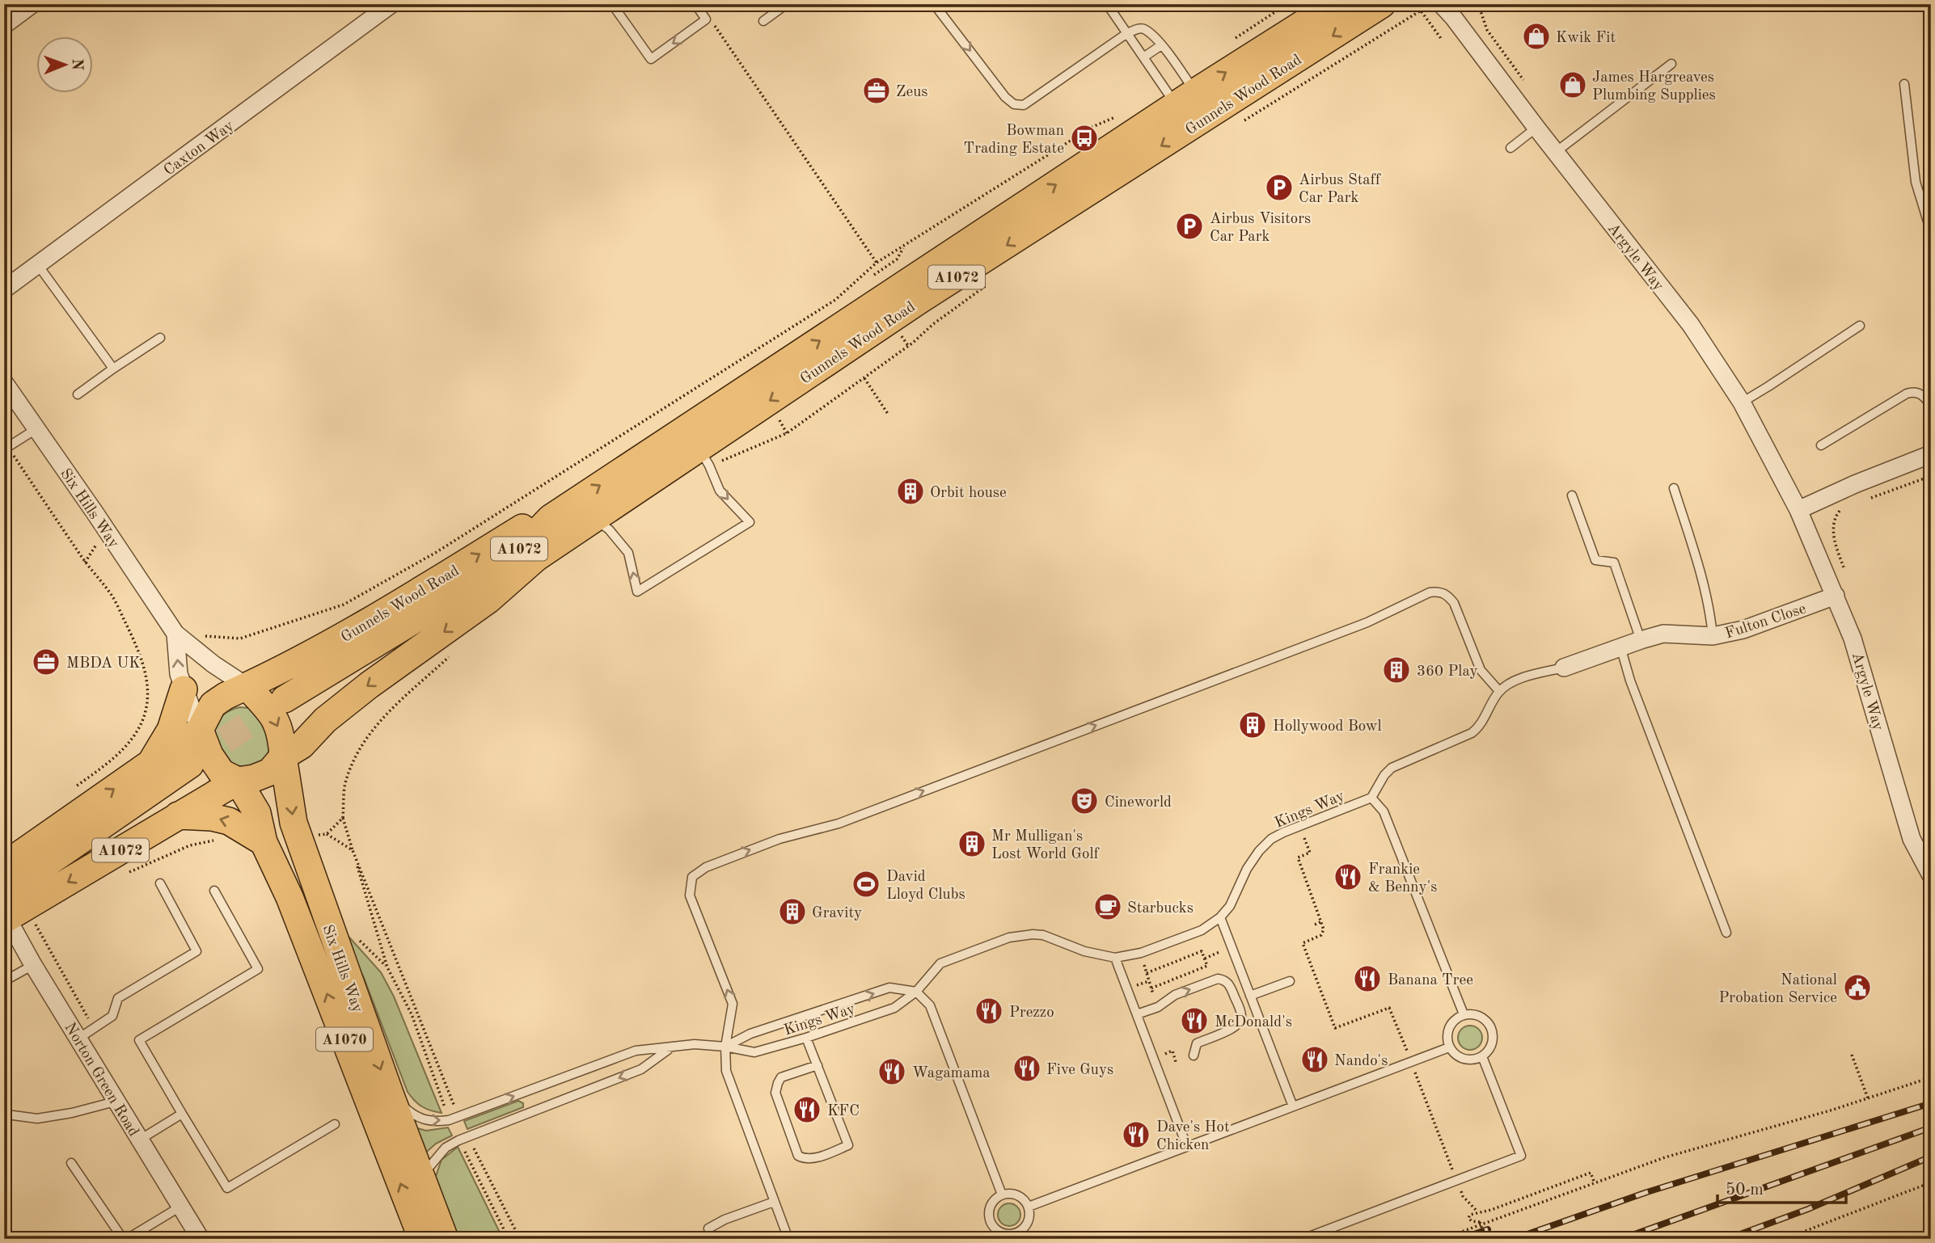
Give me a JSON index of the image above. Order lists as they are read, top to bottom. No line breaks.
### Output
{"streets":{"main road":["Gunnels Wood Road","A1072","Six Hills Way","A1070"],"street":["Caxton Way","Argyle Way","Fulton Close","Norton Green Road"],"lane":["Kings Way"]},"crossings":[["Gunnels Wood Road","A1072"],["Gunnels Wood Road","Six Hills Way"],["Gunnels Wood Road","Norton Green Road"],["Argyle Way","Fulton Close"],["A1072","Norton Green Road"]],"places":{"shop":["Kwik Fit","James Hargreaves Plumbing Supplies"],"office":["Zeus","MBDA UK"],"bus stop":["Bowman Trading Estate"],"parking":["Airbus Staff Car Park","Airbus Visitors Car Park"],"building":["Orbit house","360 Play","Hollywood Bowl","Mr Mulligan's Lost World Golf","Gravity"],"theatre":["Cineworld"],"restaurant":["Frankie & Benny's","Banana Tree","Prezzo","McDonald's","Nando's","Five Guys","Wagamama","KFC","Dave's Hot Chicken"],"sports":["David Lloyd Clubs"],"cafe":["Starbucks"],"public building":["National Probation Service"]},"scale_bar":"50 m","north":"right"}
